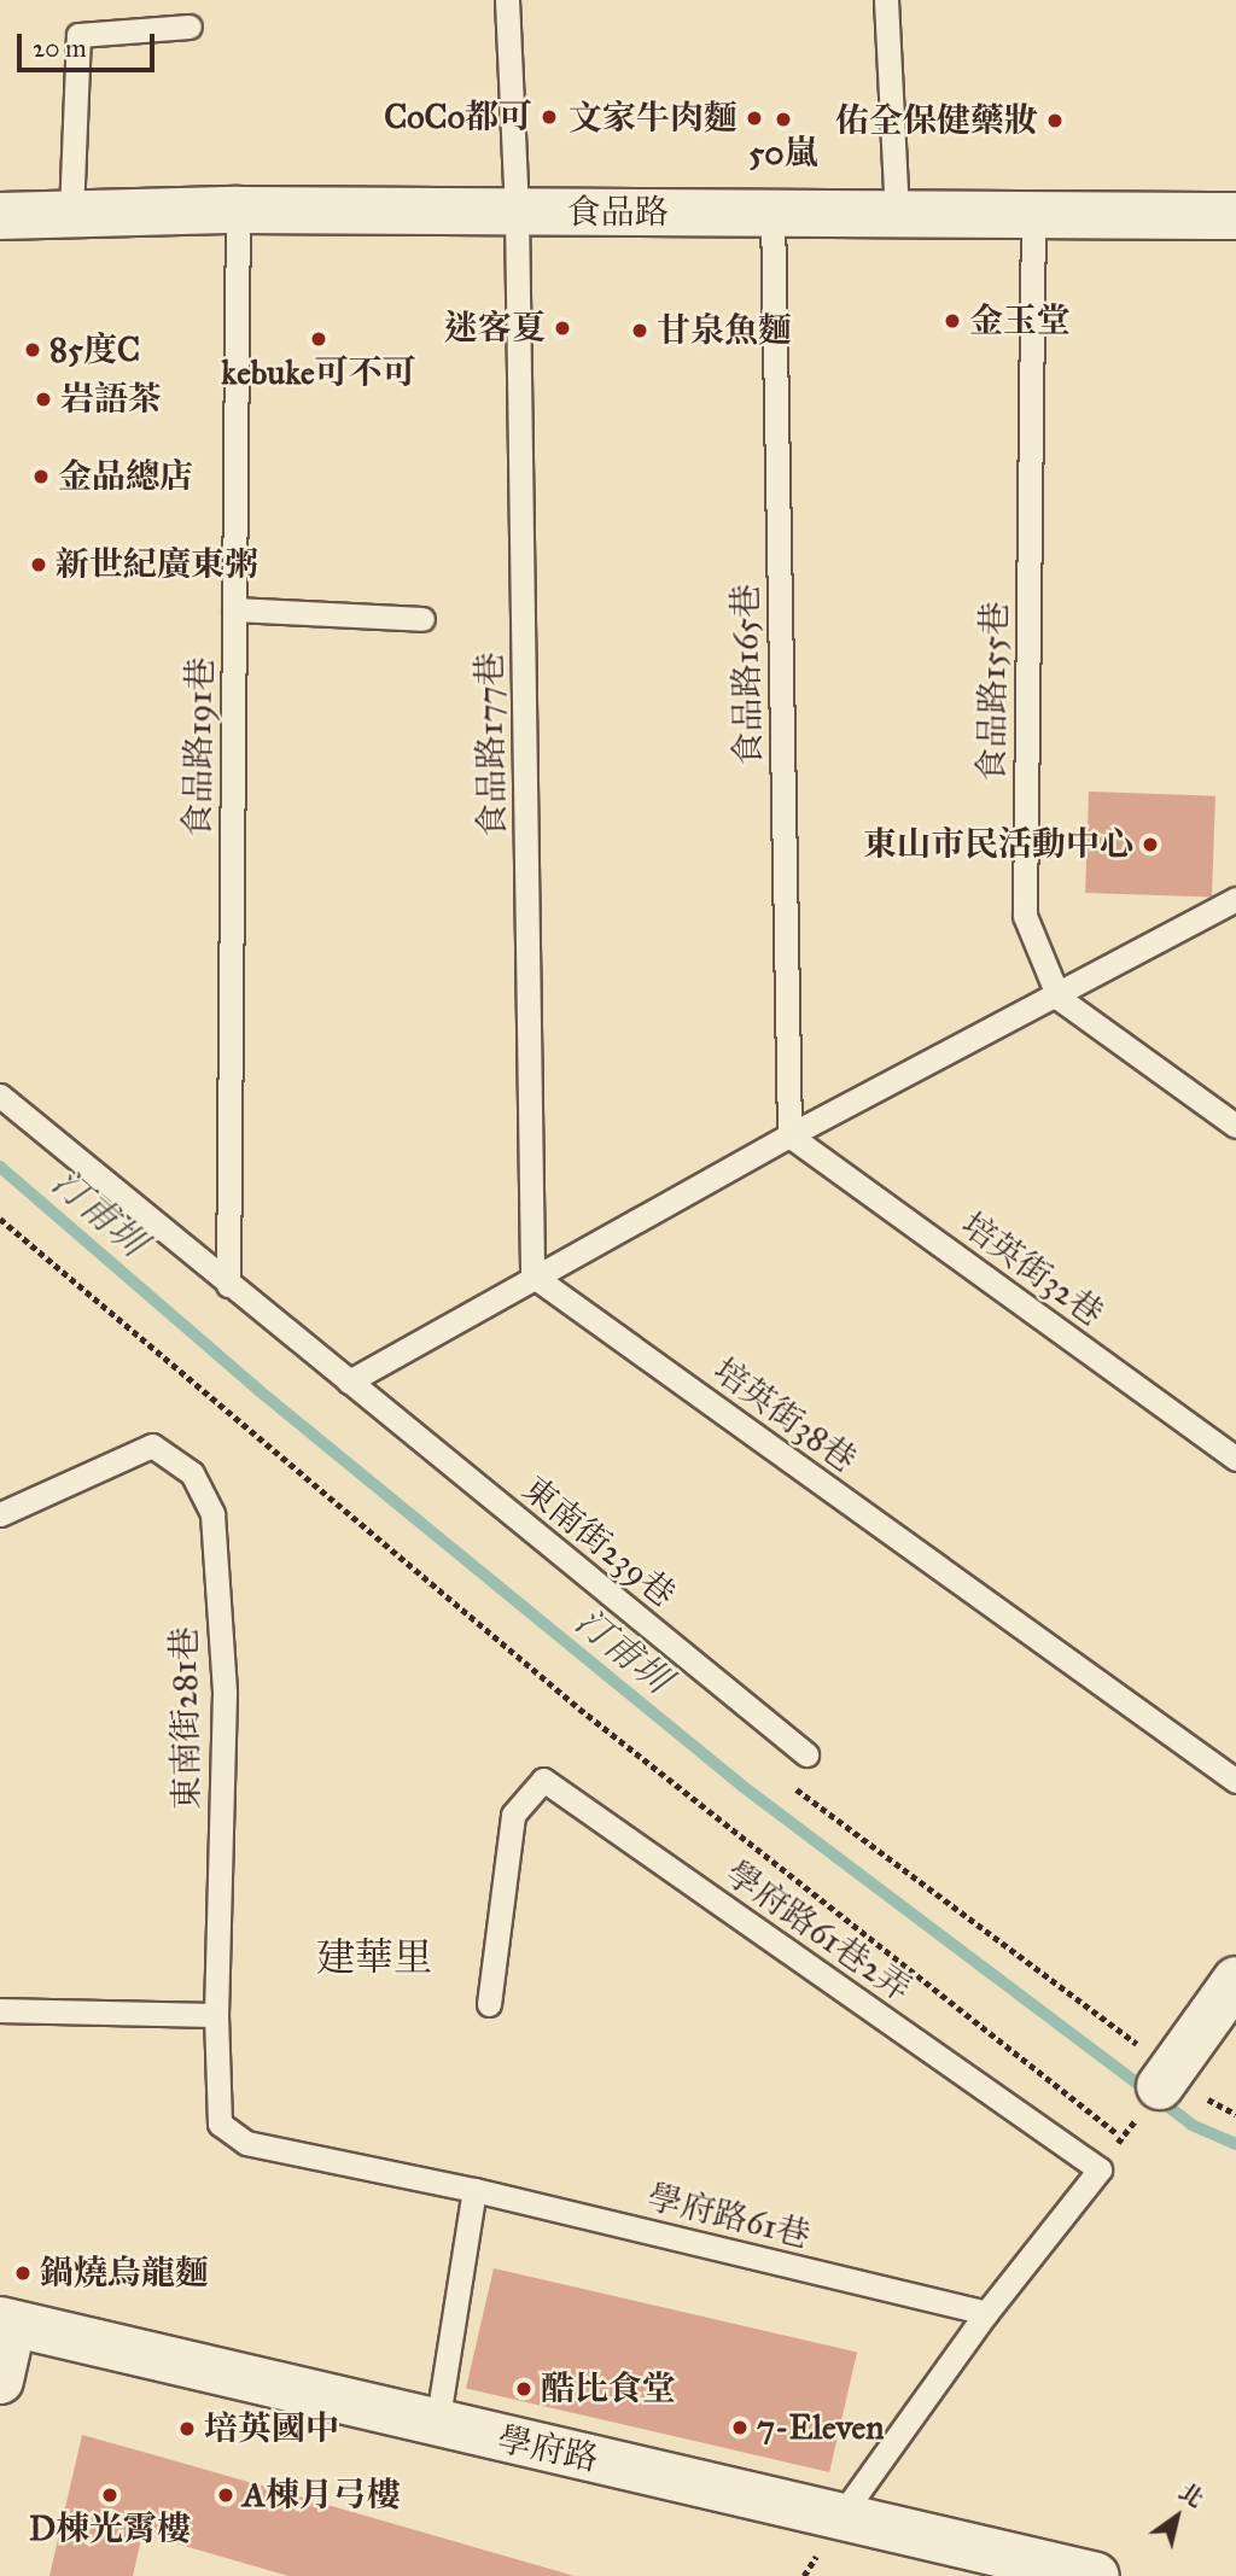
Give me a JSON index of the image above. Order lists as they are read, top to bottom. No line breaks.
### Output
{"streets":{"street":["食品路","學府路"],"lane":["食品路165巷","食品路155巷","食品路177巷","食品路191巷","培英街32巷","培英街38巷","東南街239巷","東南街281巷","學府路61巷2弄","學府路61巷"]},"crossings":[["食品路","食品路165巷"],["食品路","食品路155巷"],["食品路","食品路177巷"],["食品路","食品路191巷"],["食品路165巷","培英街32巷"],["食品路177巷","培英街38巷"],["食品路191巷","東南街239巷"],["東南街281巷","學府路61巷"]],"districts":["建華里"],"water":["汀甫圳"],"places":["CoCo都可","文家牛肉麵","50嵐","佑全保健藥妝","金玉堂","迷客夏","甘泉魚麵","kebuke可不可","85度C","岩語茶","金品總店","新世紀廣東粥","東山市民活動中心","鍋燒烏龍麵","酷比食堂","7-Eleven","培英國中","D棟光霄樓","A棟月弓樓"],"scale_bar":"20 m","north":"top right"}
